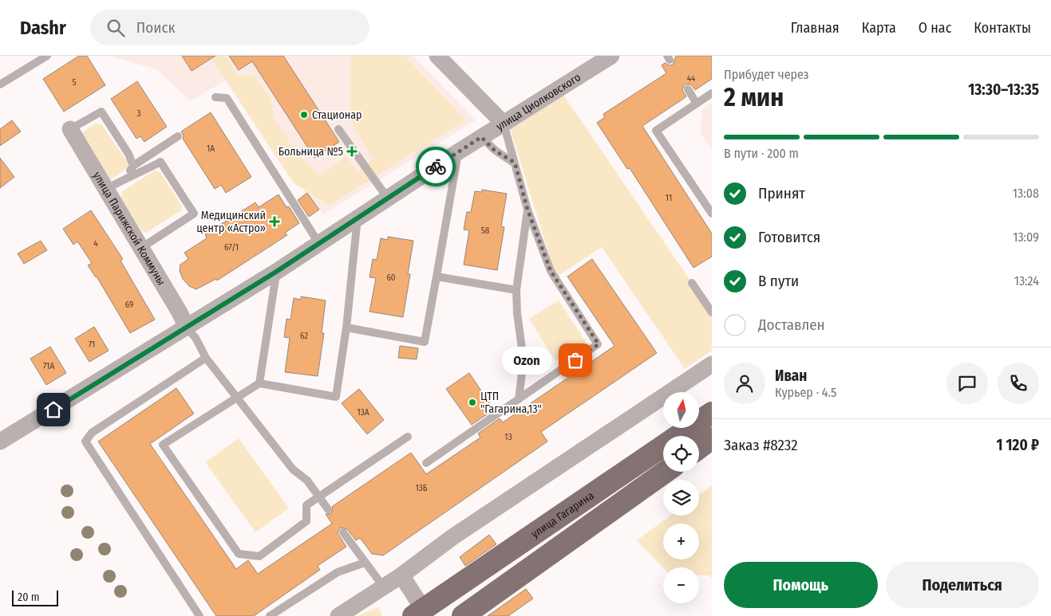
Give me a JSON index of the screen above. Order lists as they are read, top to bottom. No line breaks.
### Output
{"streets":{"main road":["улица Гагарина"],"street":["улица Циолковского","улица Парижской Коммуны"]},"crossings":[["улица Циолковского","улица Парижской Коммуны"]],"places":{"other":["Стационар","Ozon","ЦТП \"Гагарина,13\""],"health":["Больница №5","Медицинский центр «Астро»"]},"house_numbers":["44","5","3","1А","11","58","4","67/1","60","69","62","71","71А","13А","13","13Б"],"scale_bar":"20 m","north":"top","page":{"header":"Dashr","search":"Поиск","nav":["Главная","Карта","О нас","Контакты"],"heading":["2 мин","Прибудет через","13:30–13:35"],"panel":["Иван","Курьер · 4.5","Заказ #8232","1 120 ₽"],"bar":"В пути · 200 m","list":[["Принят","13:08"],["Готовится","13:09"],["В пути","13:24"],"Доставлен"],"bubble":"Ozon","map_buttons":["+","−"],"buttons":["Помощь","Поделиться"],"scale":"20 m"}}
